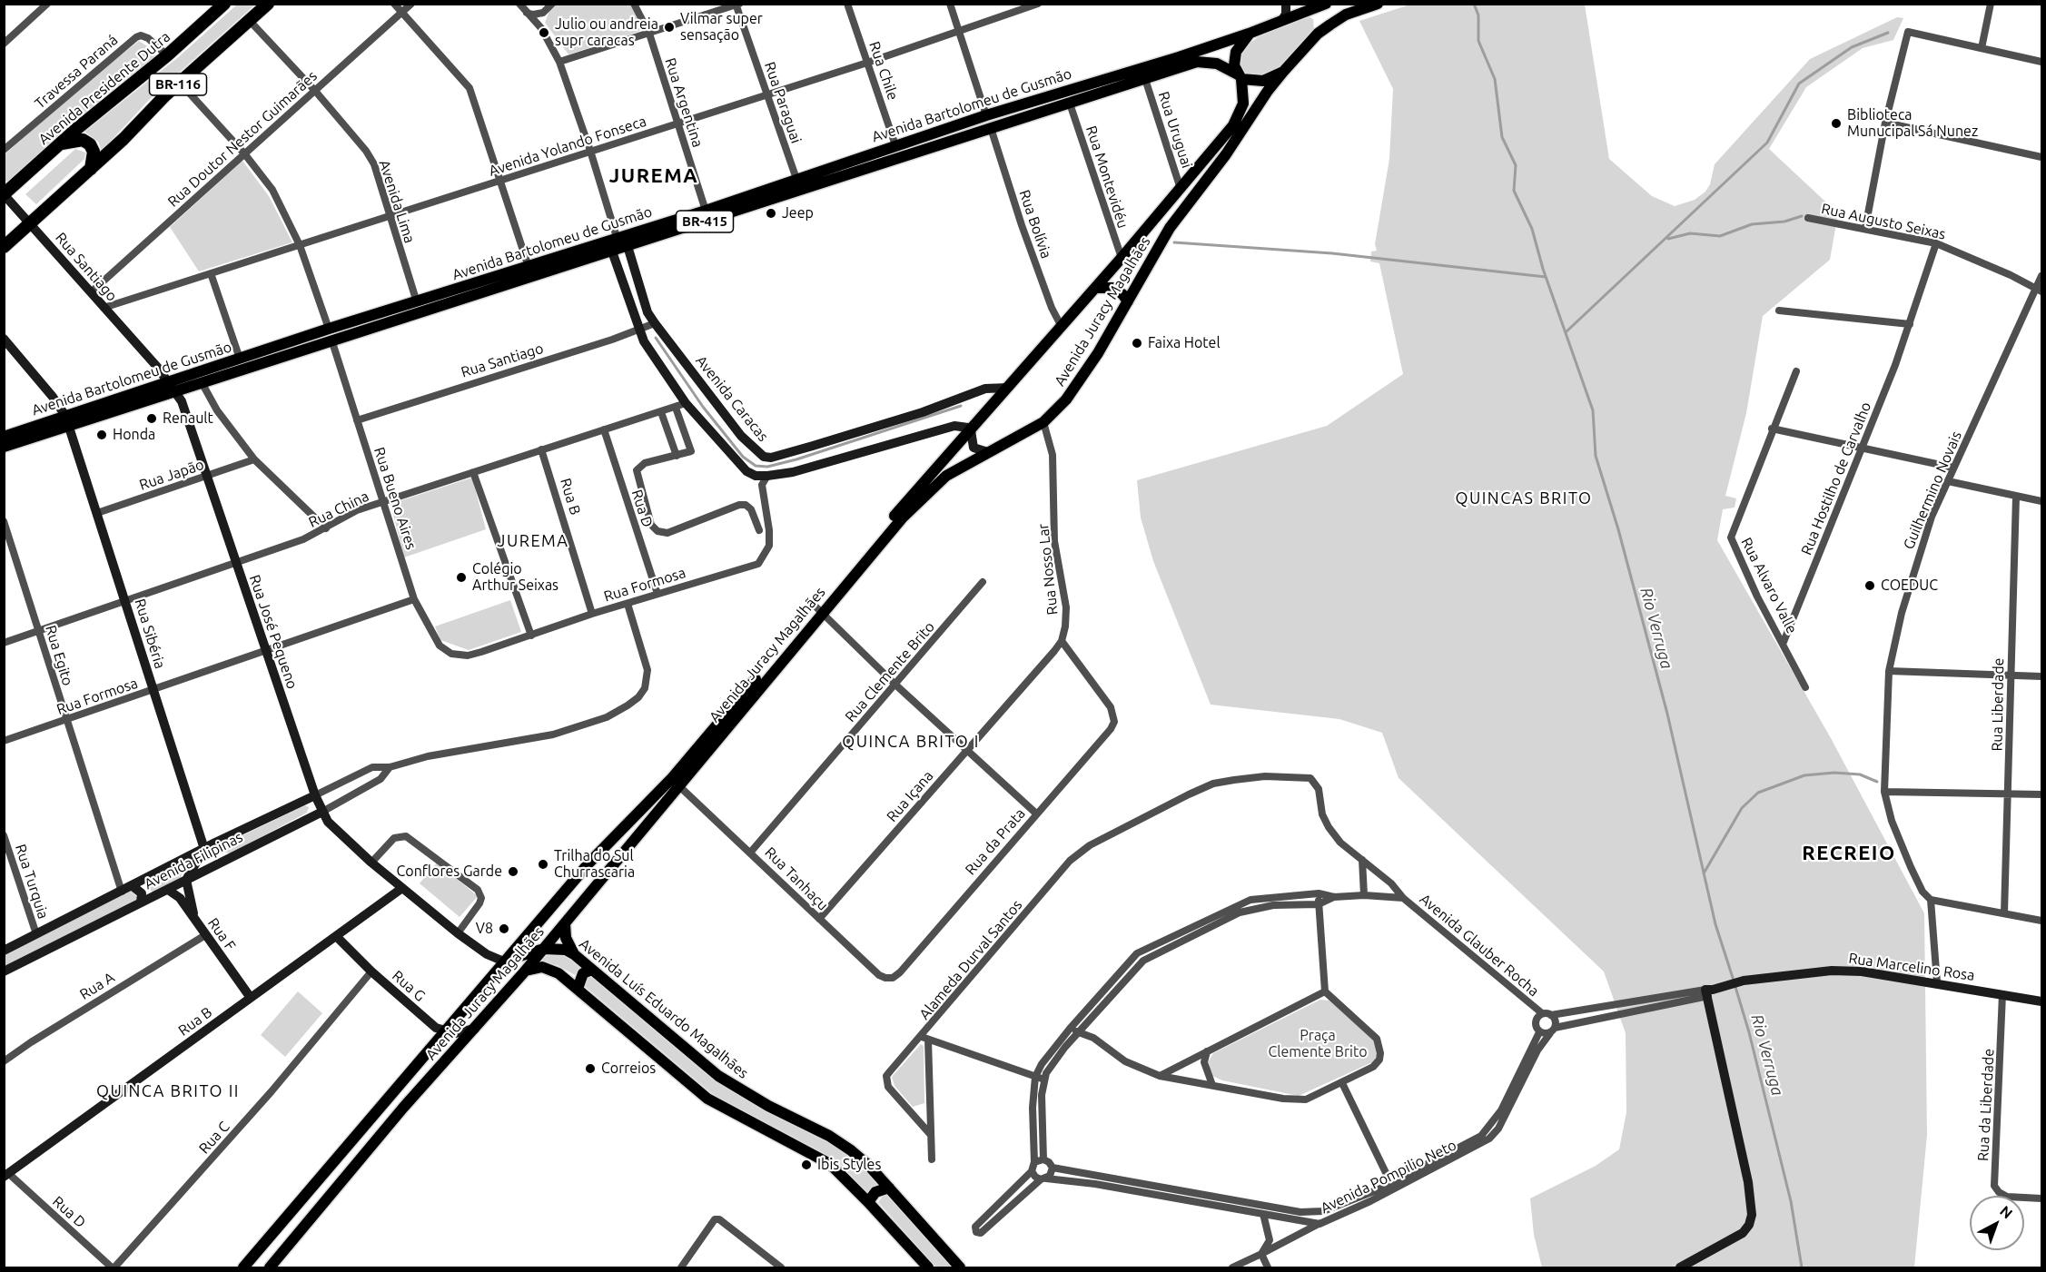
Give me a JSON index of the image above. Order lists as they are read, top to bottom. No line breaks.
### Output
{"streets":{"highway":["BR-116","Avenida Presidente Dutra"],"main road":["Avenida Bartolomeu de Gusmão","BR-415","Rua Santiago","Avenida Juracy Magalhães","Avenida Caracas","Rua B","Rua José Pequeno","Rua Sibéria","Avenida Filipinas","Rua F","Rua Marcelino Rosa","Rua G","Avenida Luís Eduardo Magalhães"],"street":["Rua Chile","Travessa Paraná","Rua Argentina","Rua Paraguai","Rua Uruguai","Rua Doutor Nestor Guimarães","Avenida Yolando Fonseca","Rua Montevidéu","Avenida Lima","Rua Augusto Seixas","Rua Bolívia","Rua Japão","Rua Hostilho de Carvalho","Guilhermino Novais","Rua Bueno Aires","Rua D","Rua China","Rua Nosso Lar","Rua Formosa","Rua Alvaro Valle","Rua Egito","Rua Clemente Brito","Rua Liberdade","Rua Içana","Rua da Prata","Rua Tanhaçu","Rua Turquia","Avenida Glauber Rocha","Alameda Durval Santos","Rua A","Rua da Liberdade","Rua C","Avenida Pompilio Neto"]},"crossings":[["Rua Chile","Avenida Bartolomeu de Gusmão"],["Rua Chile","Avenida Yolando Fonseca"],["Travessa Paraná","Avenida Presidente Dutra"],["BR-116","Avenida Lima"],["BR-116","Rua Santiago"],["Avenida Presidente Dutra","Rua Santiago"],["Rua Argentina","Avenida Bartolomeu de Gusmão"],["Rua Argentina","Avenida Yolando Fonseca"],["Rua Paraguai","Avenida Bartolomeu de Gusmão"],["Rua Paraguai","Avenida Yolando Fonseca"],["Avenida Bartolomeu de Gusmão","Rua Uruguai"],["Avenida Bartolomeu de Gusmão","Rua Montevidéu"],["Avenida Bartolomeu de Gusmão","Avenida Lima"],["Avenida Bartolomeu de Gusmão","Rua Bolívia"],["Avenida Bartolomeu de Gusmão","Rua Santiago"],["Avenida Bartolomeu de Gusmão","Avenida Juracy Magalhães"],["Avenida Bartolomeu de Gusmão","Avenida Caracas"],["Avenida Bartolomeu de Gusmão","Rua Bueno Aires"],["Avenida Bartolomeu de Gusmão","Rua José Pequeno"],["Avenida Bartolomeu de Gusmão","Rua Sibéria"],["Rua Uruguai","Avenida Juracy Magalhães"],["Rua Doutor Nestor Guimarães","Avenida Lima"],["Rua Doutor Nestor Guimarães","Rua Santiago"],["Avenida Yolando Fonseca","Avenida Lima"],["Avenida Yolando Fonseca","Rua Santiago"],["Rua Montevidéu","Avenida Juracy Magalhães"],["Rua Augusto Seixas","Rua Hostilho de Carvalho"],["Rua Augusto Seixas","Guilhermino Novais"],["Rua Bolívia","Avenida Juracy Magalhães"],["Rua Santiago","Avenida Caracas"],["Rua Santiago","Rua Bueno Aires"],["Rua Santiago","Rua José Pequeno"],["Avenida Juracy Magalhães","Avenida Caracas"],["Avenida Juracy Magalhães","Rua Nosso Lar"],["Avenida Juracy Magalhães","Rua José Pequeno"],["Avenida Juracy Magalhães","Rua Tanhaçu"],["Avenida Juracy Magalhães","Rua G"],["Avenida Juracy Magalhães","Avenida Luís Eduardo Magalhães"],["Rua Japão","Rua José Pequeno"],["Rua Japão","Rua Sibéria"],["Rua Hostilho de Carvalho","Rua Alvaro Valle"],["Rua B","Rua D"],["Rua B","Rua China"],["Rua B","Rua Formosa"],["Rua B","Rua José Pequeno"],["Rua B","Rua F"],["Rua B","Rua G"],["Rua Bueno Aires","Rua China"],["Rua Bueno Aires","Rua Formosa"],["Rua D","Rua China"],["Rua D","Rua Formosa"],["Rua D","Rua C"],["Rua China","Rua José Pequeno"],["Rua China","Rua Sibéria"],["Rua China","Rua Egito"],["Rua Nosso Lar","Rua Içana"],["Rua Nosso Lar","Rua da Prata"],["Rua Formosa","Rua José Pequeno"],["Rua Formosa","Rua Sibéria"],["Rua Formosa","Rua Egito"],["Rua Formosa","Avenida Filipinas"],["Rua José Pequeno","Avenida Filipinas"],["Rua Sibéria","Avenida Filipinas"],["Rua Egito","Avenida Filipinas"],["Rua Clemente Brito","Rua Tanhaçu"],["Rua Içana","Rua da Prata"],["Rua Içana","Rua Tanhaçu"],["Rua da Prata","Rua Tanhaçu"],["Avenida Filipinas","Rua Turquia"],["Avenida Filipinas","Rua F"],["Rua F","Rua A"],["Avenida Glauber Rocha","Alameda Durval Santos"],["Avenida Glauber Rocha","Rua Marcelino Rosa"],["Avenida Glauber Rocha","Avenida Pompilio Neto"],["Rua Marcelino Rosa","Rua da Liberdade"],["Rua Marcelino Rosa","Avenida Pompilio Neto"],["Rua G","Rua C"]],"districts":["JUREMA","QUINCAS BRITO","JUREMA","QUINCA BRITO I","RECREIO","QUINCA BRITO II"],"water":["Rio Verruga"],"parks":["Praça Clemente Brito"],"places":["Vilmar super sensação","Julio ou andreia supr caracas","Biblioteca Munucipal Sá Nunez","Jeep","Faixa Hotel","Renault","Honda","Colégio Arthur Seixas","COEDUC","Trilha do Sul Churrascaria","Conflores Garde","V8","Correios","Ibis Styles"],"north":"top right"}
